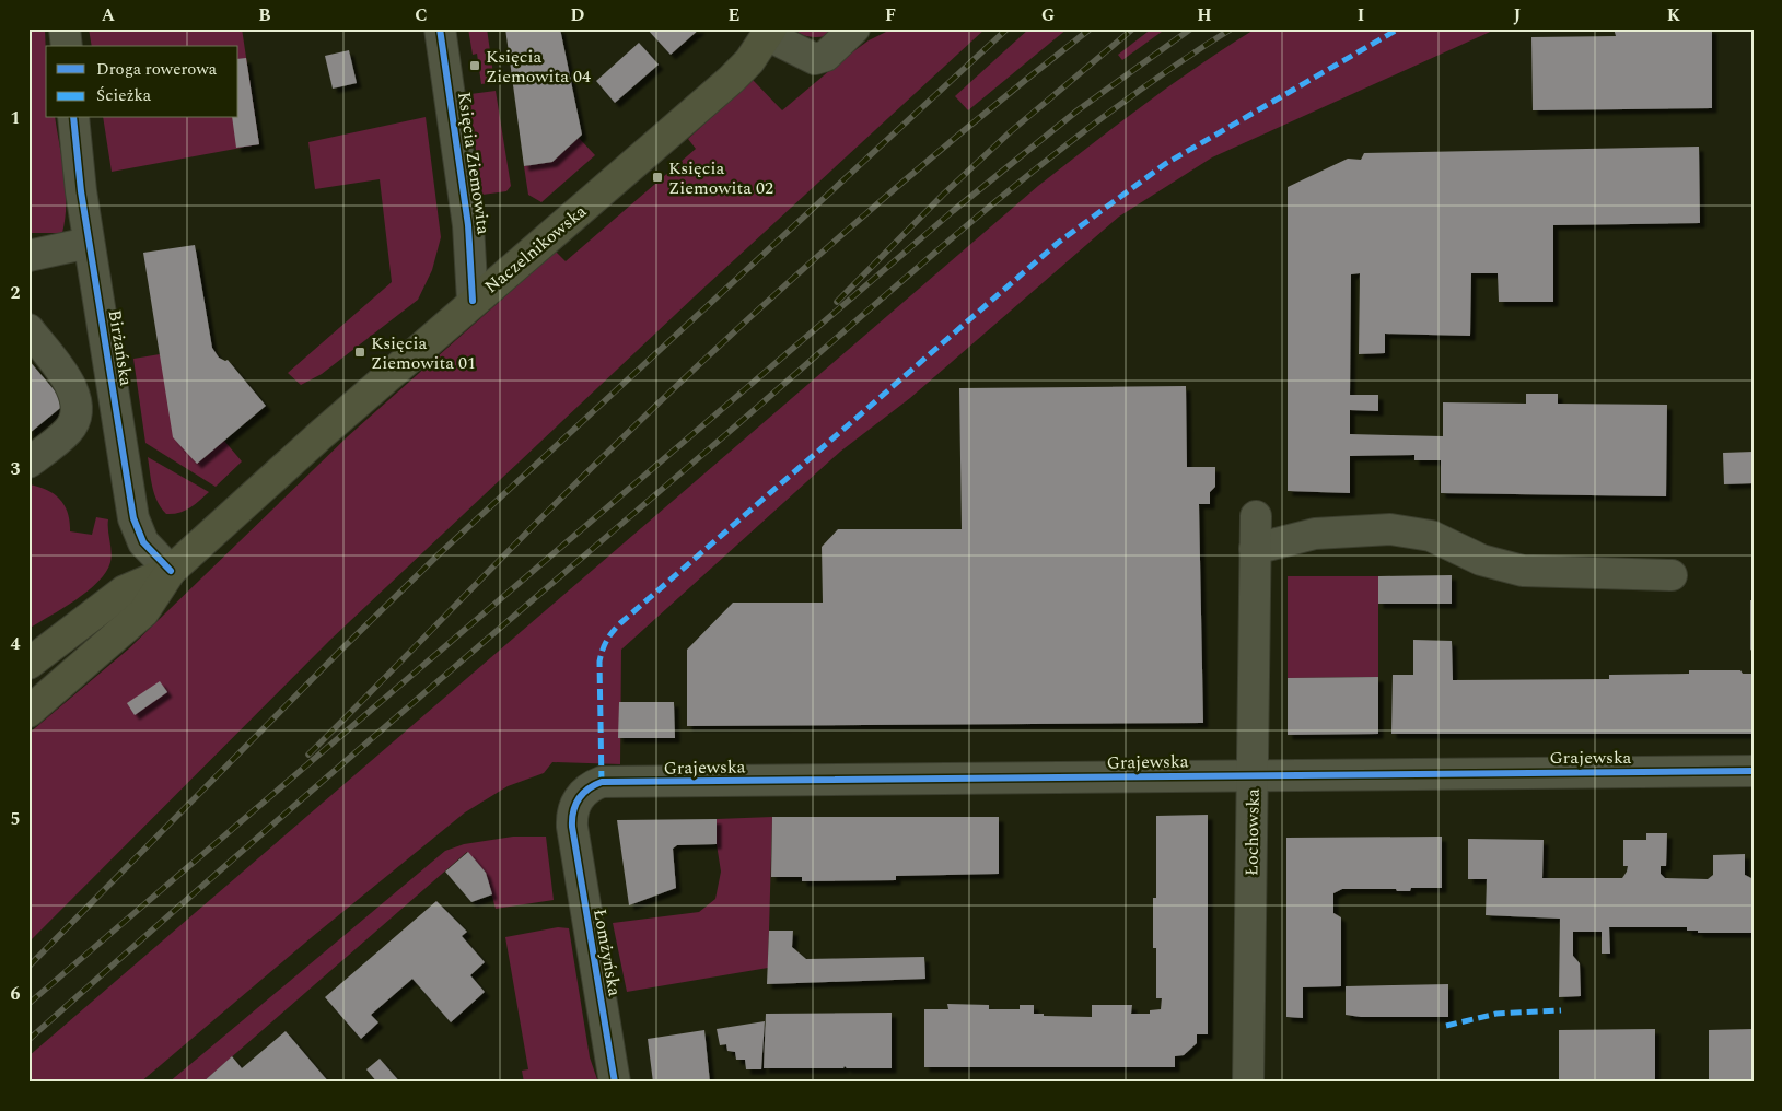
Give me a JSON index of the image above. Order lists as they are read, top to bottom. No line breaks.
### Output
{"streets":{"main road":["Naczelnikowska"],"street":["Księcia Ziemowita","Birżańska","Grajewska","Łochowska","Łomżyńska"]},"crossings":[["Księcia Ziemowita","Naczelnikowska"],["Naczelnikowska","Birżańska"],["Grajewska","Łochowska"],["Grajewska","Łomżyńska"]],"places":{"transit":["Księcia Ziemowita 04","Księcia Ziemowita 02","Księcia Ziemowita 01"]},"legend":["Droga rowerowa","Ścieżka"],"grid":{"columns":["A","B","C","D","E","F","G","H","I","J","K"],"rows":["1","2","3","4","5","6"]}}
